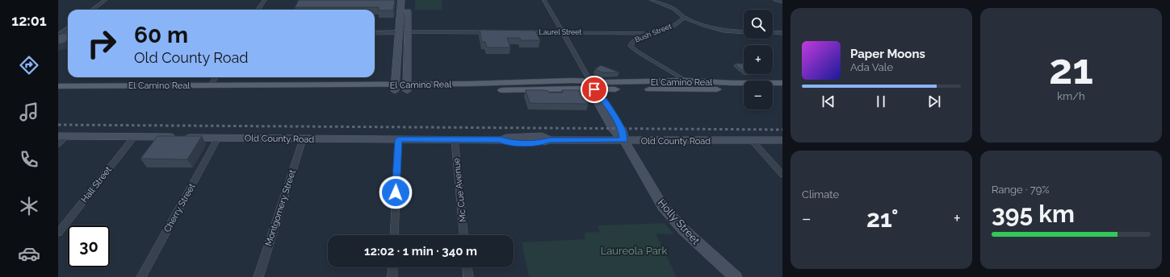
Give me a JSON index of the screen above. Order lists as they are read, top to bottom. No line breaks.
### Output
{"streets":{"main road":["El Camino Real","Old County Road","Holly Street"],"street":["Laurel Street","Bush Street","Hall Street","Mc Cue Avenue","Cherry Street","Montgomery Street"]},"crossings":[["Laurel Street","Bush Street"],["Laurel Street","Holly Street"],["Bush Street","El Camino Real"],["El Camino Real","Holly Street"],["Old County Road","Hall Street"],["Old County Road","Mc Cue Avenue"],["Old County Road","Cherry Street"],["Old County Road","Montgomery Street"],["Old County Road","Holly Street"]],"parks":["Laureola Park"],"page":{"tabs":"12:01","tile":[["21","km/h"],"Climate",["Range · 79%","395 km"]],"map_buttons":["+","−"],"turn":["60 m","Old County Road"],"song":["Paper Moons","Ada Vale"],"heat":["−","21°","+"],"limit":"30","trip":"12:02 · 1 min · 340 m"}}
